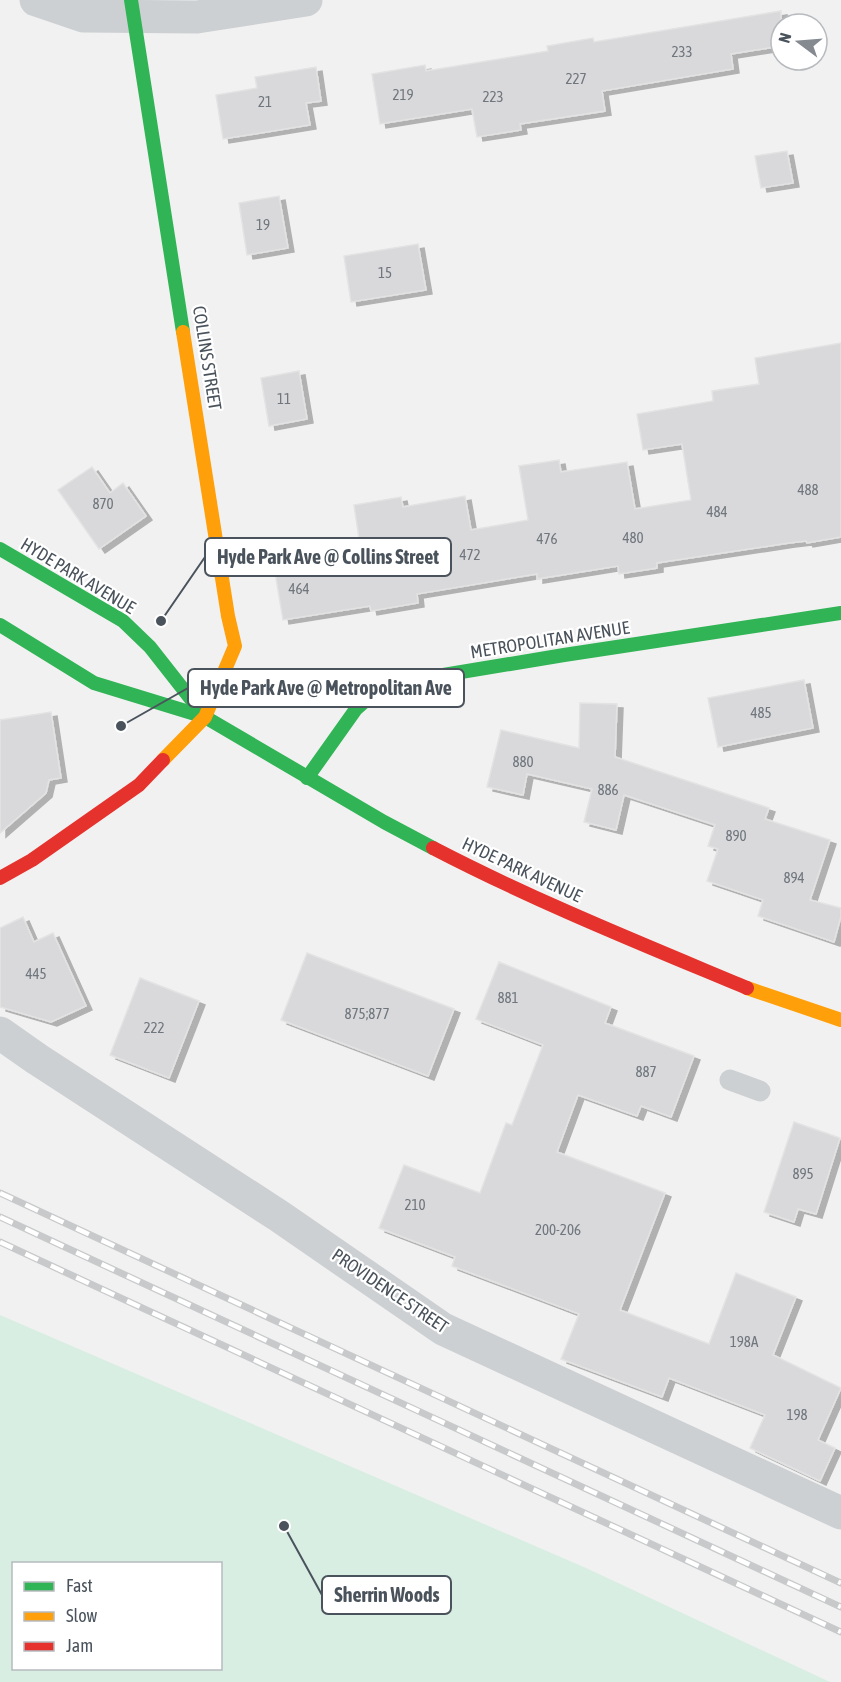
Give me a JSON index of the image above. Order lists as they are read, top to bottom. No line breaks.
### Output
{"streets":{"street":["COLLINS STREET","HYDE PARK AVENUE","METROPOLITAN AVENUE","PROVIDENCE STREET"]},"crossings":[["COLLINS STREET","HYDE PARK AVENUE"],["HYDE PARK AVENUE","METROPOLITAN AVENUE"]],"places":["Hyde Park Ave @ Collins Street","Hyde Park Ave @ Metropolitan Ave","Sherrin Woods"],"house_numbers":["233","227","219","223","21","19","15","11","488","870","484","480","476","472","464","485","880","886","890","894","445","881","875;877","222","887","895","210","200-206","198A","198"],"legend":["Fast","Slow","Jam"],"north":"left"}
